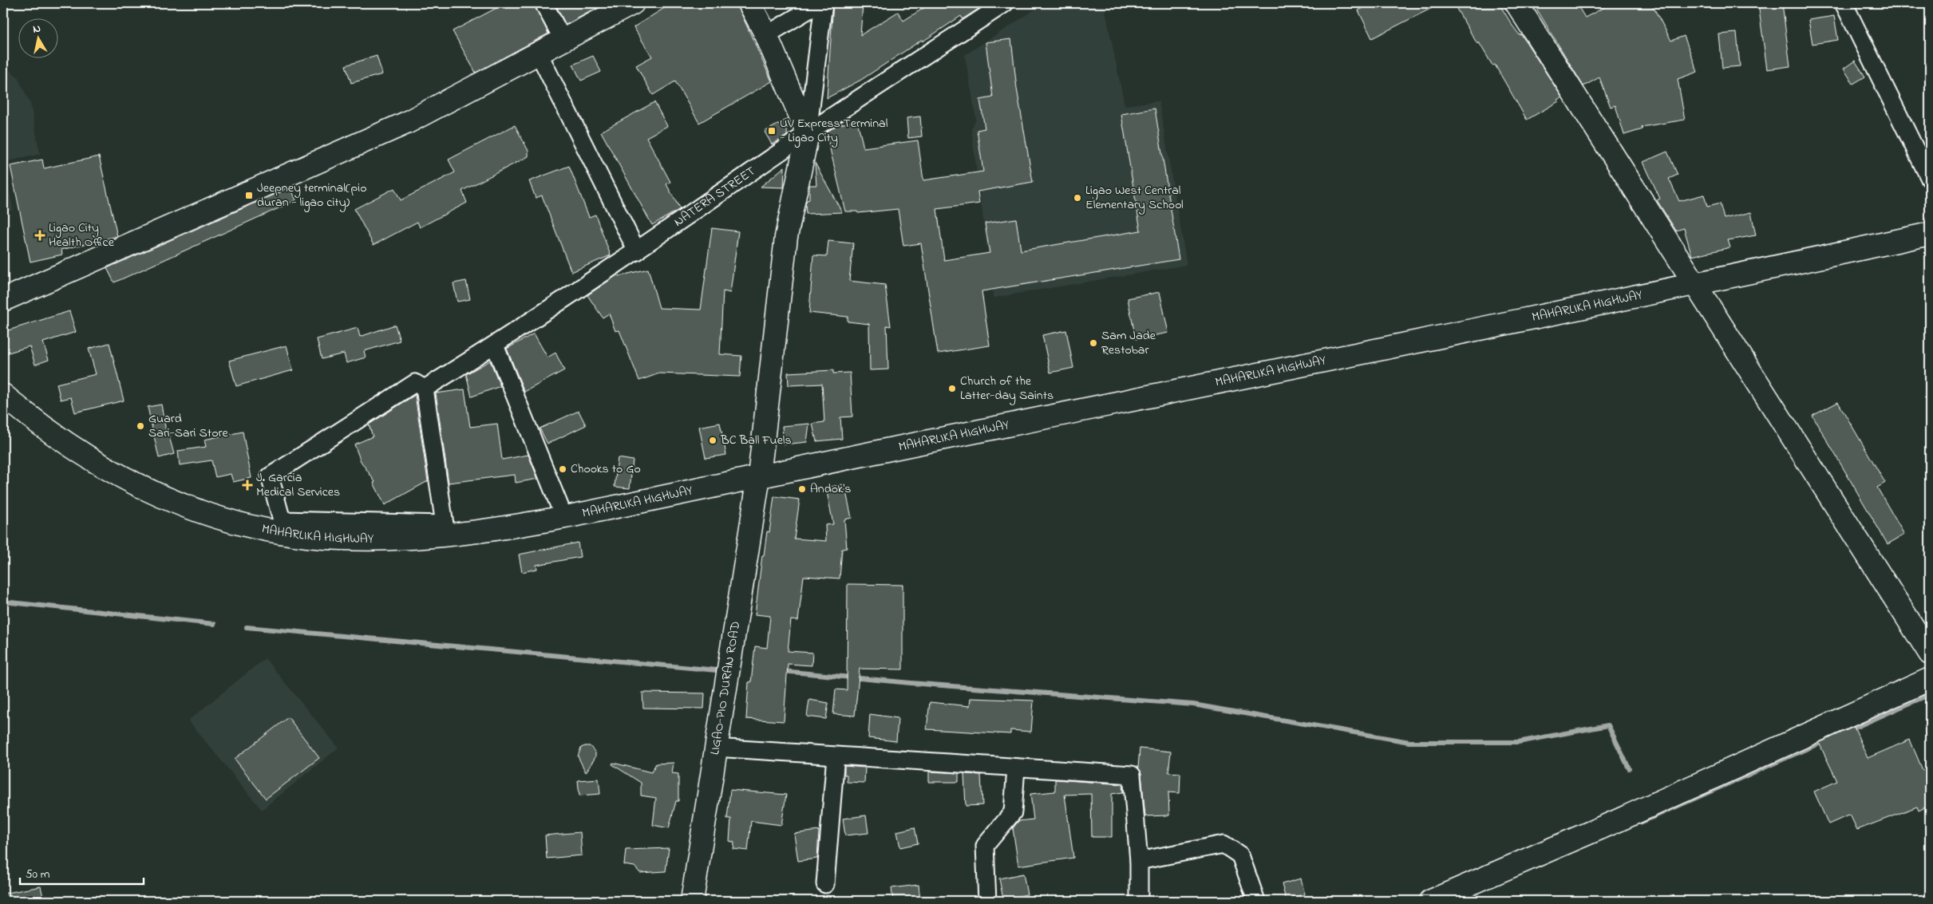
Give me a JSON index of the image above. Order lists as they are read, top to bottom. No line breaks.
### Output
{"streets":{"main road":["MAHARLIKA HIGHWAY","LIGAO-PIO DURAN ROAD"],"street":["NATERA STREET"]},"crossings":[["NATERA STREET","LIGAO-PIO DURAN ROAD"],["MAHARLIKA HIGHWAY","LIGAO-PIO DURAN ROAD"]],"places":{"transit":["UV Express Terminal - Ligao City","Jeepney terminal(pio duran - ligao city)"],"other":["Ligao West Central Elementary School","Sam Jade Restobar","Church of the Latter-day Saints","Guard Sari-Sari Store","BC Ball Fuels","Chooks to Go","Andok's"],"health":["Ligao City Health Office","J. Garcia Medical Services"]},"scale_bar":"50 m","north":"top"}
